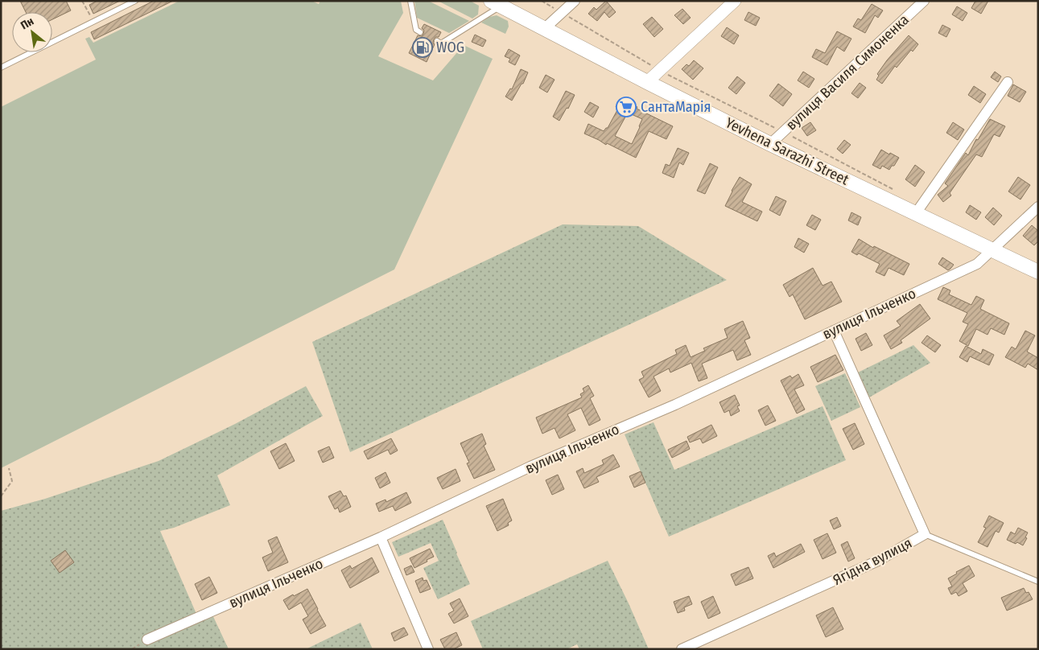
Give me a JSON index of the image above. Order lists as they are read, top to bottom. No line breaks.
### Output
{"streets":{"main road":["Yevhena Sarazhi Street"],"street":["вулиця Василя Симоненка","вулиця Ільченко","Ягідна вулиця"]},"crossings":[["вулиця Василя Симоненка","Yevhena Sarazhi Street"],["Yevhena Sarazhi Street","вулиця Ільченко"],["вулиця Ільченко","Ягідна вулиця"]],"places":{"fuel station":["WOG"],"supermarket":["СантаМарія"]},"north":"top left"}
